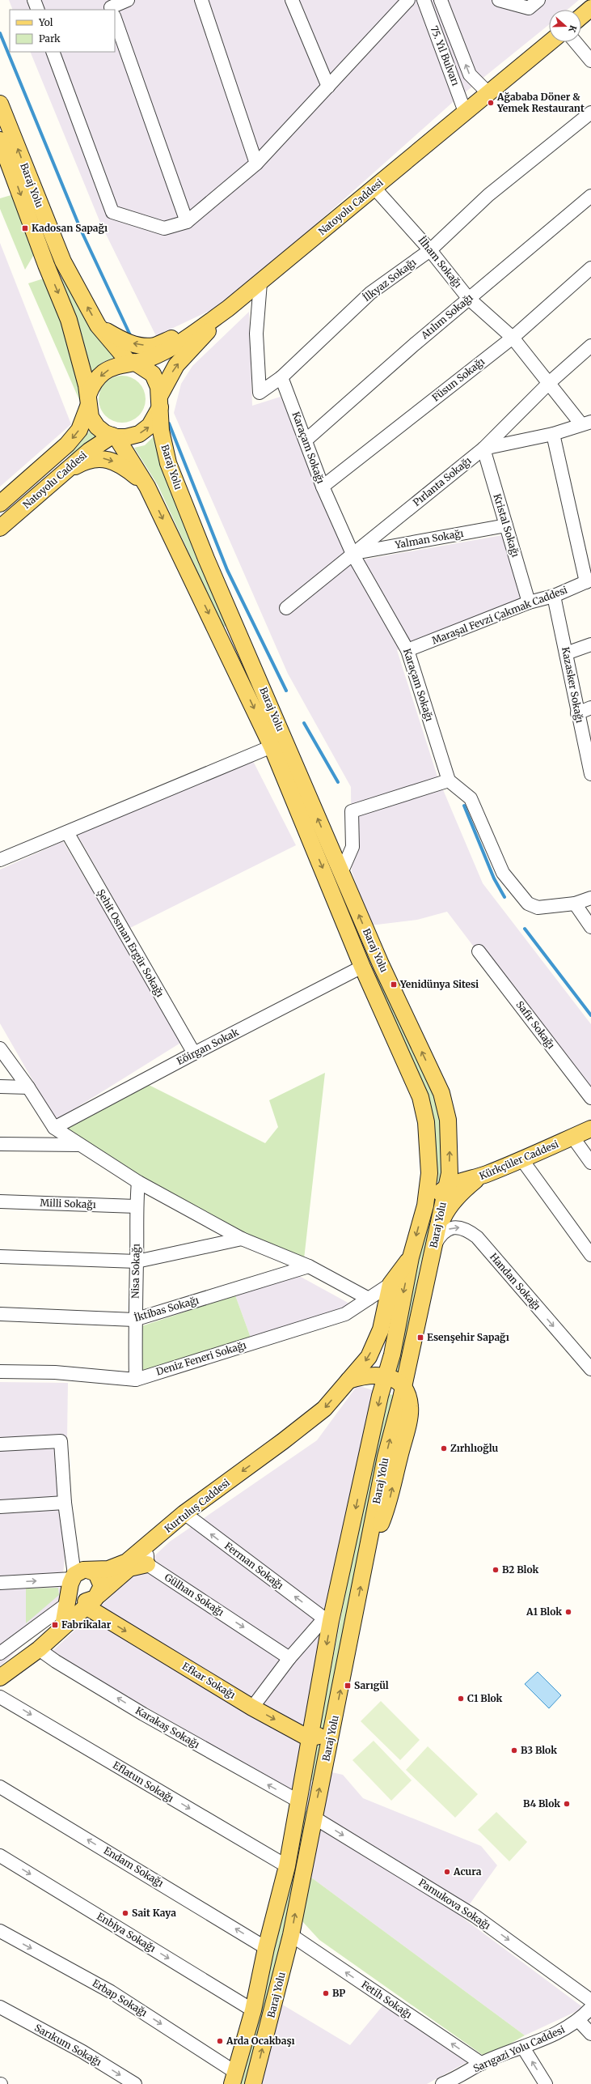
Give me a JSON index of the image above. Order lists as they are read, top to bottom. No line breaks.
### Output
{"streets":{"main road":["Baraj Yolu","Natoyolu Caddesi","Kürkçüler Caddesi","Kurtuluş Caddesi","Efkar Sokağı"],"street":["75. Yıl Bulvarı","İlham Sokağı","İlkyaz Sokağı","Atılım Sokağı","Füsun Sokağı","Karaçam Sokağı","Pırlanta Sokağı","Kristal Sokağı","Yalman Sokağı","Maraşal Fevzi Çakmak Caddesi","Kazasker Sokağı","Şehit Osman Ergür Sokağı","Safir Sokağı","Eöirgan Sokak","Milli Sokağı","Nisa Sokağı","Handan Sokağı","İktibas Sokağı","Deniz Feneri Sokağı","Ferman Sokağı","Gülhan Sokağı","Karakaş Sokağı","Eflatun Sokağı","Endam Sokağı","Pamukova Sokağı","Enbiya Sokağı","Erbap Sokağı","Fetih Sokağı","Sarıkum Sokağı","Sarıgazi Yolu Caddesi"]},"crossings":[["75. Yıl Bulvarı","Natoyolu Caddesi"],["Baraj Yolu","Natoyolu Caddesi"],["Baraj Yolu","Eöirgan Sokak"],["Baraj Yolu","Kürkçüler Caddesi"],["Baraj Yolu","Handan Sokağı"],["Baraj Yolu","Ferman Sokağı"],["Baraj Yolu","Efkar Sokağı"],["Baraj Yolu","Karakaş Sokağı"],["Baraj Yolu","Eflatun Sokağı"],["Baraj Yolu","Endam Sokağı"],["Baraj Yolu","Pamukova Sokağı"],["Baraj Yolu","Enbiya Sokağı"],["Baraj Yolu","Erbap Sokağı"],["Baraj Yolu","Fetih Sokağı"],["Natoyolu Caddesi","İlham Sokağı"],["Natoyolu Caddesi","İlkyaz Sokağı"],["İlham Sokağı","İlkyaz Sokağı"],["İlham Sokağı","Atılım Sokağı"],["İlham Sokağı","Füsun Sokağı"],["İlham Sokağı","Pırlanta Sokağı"],["İlkyaz Sokağı","Karaçam Sokağı"],["Atılım Sokağı","Karaçam Sokağı"],["Füsun Sokağı","Karaçam Sokağı"],["Karaçam Sokağı","Pırlanta Sokağı"],["Karaçam Sokağı","Yalman Sokağı"],["Karaçam Sokağı","Maraşal Fevzi Çakmak Caddesi"],["Pırlanta Sokağı","Kristal Sokağı"],["Pırlanta Sokağı","Yalman Sokağı"],["Kristal Sokağı","Yalman Sokağı"],["Kristal Sokağı","Maraşal Fevzi Çakmak Caddesi"],["Maraşal Fevzi Çakmak Caddesi","Kazasker Sokağı"],["Şehit Osman Ergür Sokağı","Eöirgan Sokak"],["Milli Sokağı","Nisa Sokağı"],["Nisa Sokağı","İktibas Sokağı"],["Nisa Sokağı","Deniz Feneri Sokağı"],["Kurtuluş Caddesi","Ferman Sokağı"],["Fetih Sokağı","Sarıgazi Yolu Caddesi"]],"one_way":["Kurtuluş Caddesi","Ferman Sokağı","Gülhan Sokağı","Efkar Sokağı","Karakaş Sokağı","Eflatun Sokağı","Endam Sokağı","Pamukova Sokağı","Enbiya Sokağı","Erbap Sokağı","Fetih Sokağı","Sarıkum Sokağı"],"places":{"other":["Ağababa Döner & Yemek Restaurant","Zırhlıoğlu","B2 Blok","A1 Blok","C1 Blok","B3 Blok","B4 Blok","Acura","Sait Kaya","BP","Arda Ocakbaşı"],"transit":["Kadosan Sapağı","Yenidünya Sitesi","Esenşehir Sapağı","Fabrikalar","Sarıgül"]},"legend":["Yol","Park"],"north":"right"}
